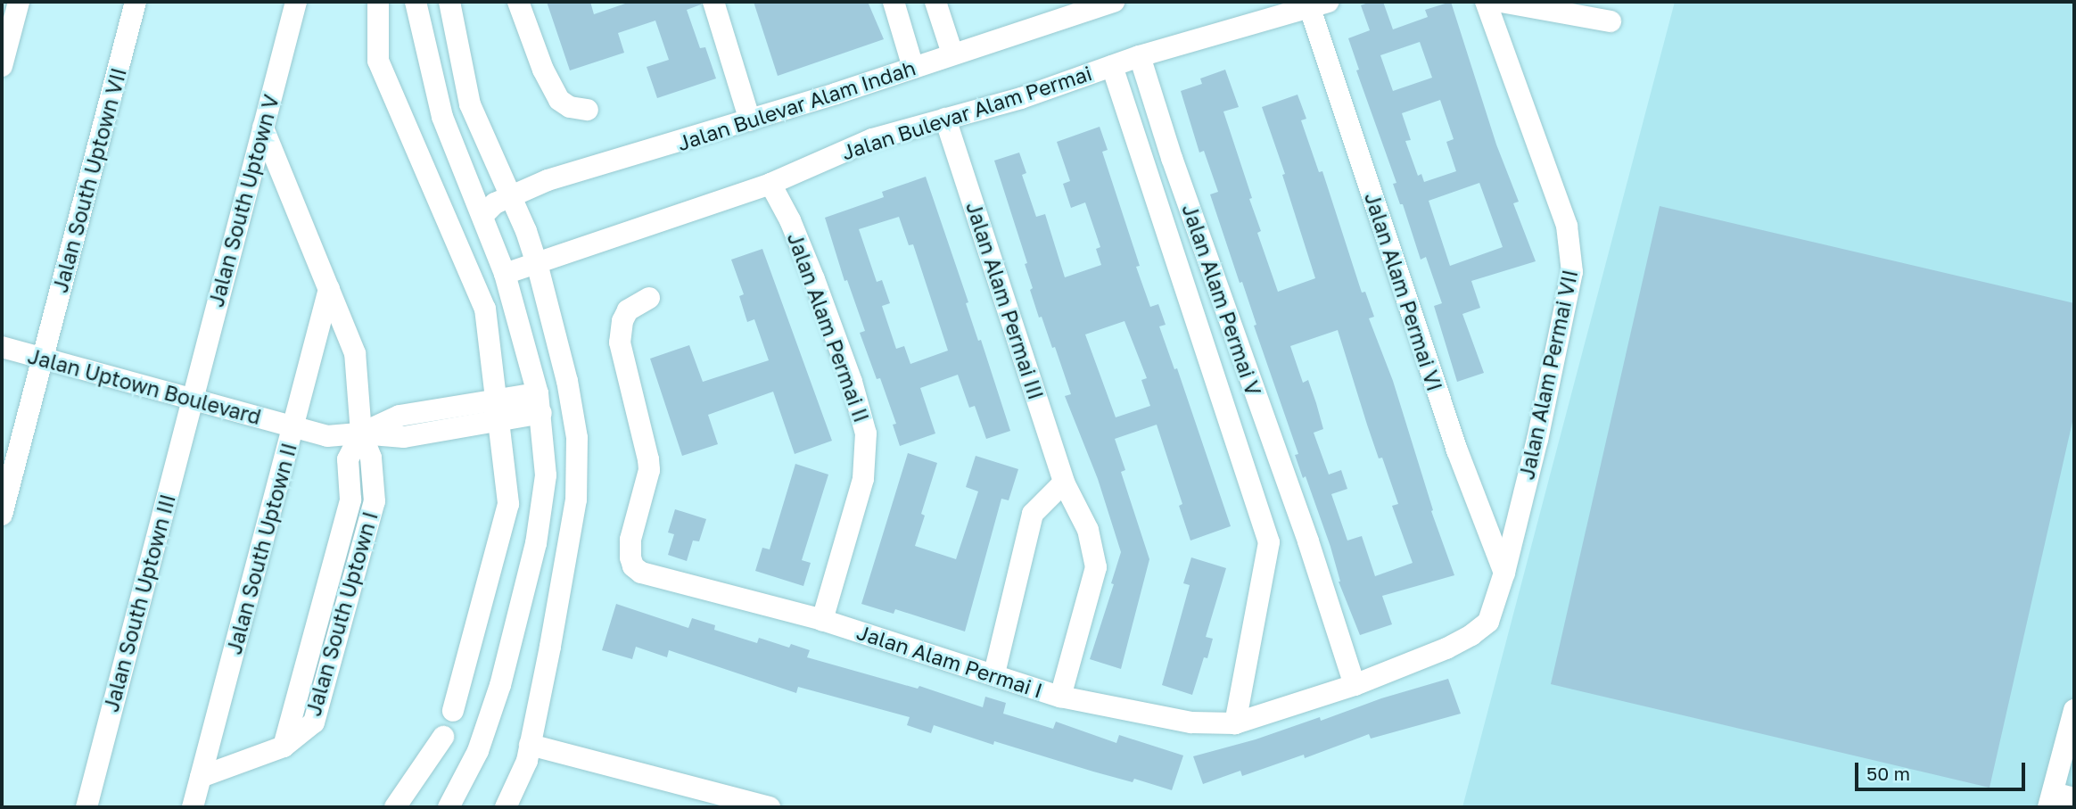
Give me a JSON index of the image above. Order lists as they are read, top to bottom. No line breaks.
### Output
{"streets":{"street":["Jalan Bulevar Alam Indah","Jalan Bulevar Alam Permai","Jalan South Uptown VII","Jalan South Uptown V","Jalan Alam Permai VI","Jalan Alam Permai V","Jalan Alam Permai III","Jalan Alam Permai II","Jalan Alam Permai VII","Jalan Uptown Boulevard","Jalan South Uptown II","Jalan South Uptown III","Jalan South Uptown I","Jalan Alam Permai I"]},"crossings":[["Jalan Bulevar Alam Permai","Jalan Alam Permai VI"],["Jalan Bulevar Alam Permai","Jalan Alam Permai V"],["Jalan Bulevar Alam Permai","Jalan Alam Permai III"],["Jalan Bulevar Alam Permai","Jalan Alam Permai II"],["Jalan South Uptown VII","Jalan Uptown Boulevard"],["Jalan South Uptown V","Jalan Uptown Boulevard"],["Jalan South Uptown V","Jalan South Uptown III"],["Jalan South Uptown V","Jalan South Uptown I"],["Jalan Alam Permai VI","Jalan Alam Permai VII"],["Jalan Alam Permai VI","Jalan Alam Permai I"],["Jalan Alam Permai V","Jalan Alam Permai I"],["Jalan Alam Permai III","Jalan Alam Permai I"],["Jalan Alam Permai II","Jalan Alam Permai I"],["Jalan Alam Permai VII","Jalan Alam Permai I"],["Jalan Uptown Boulevard","Jalan South Uptown II"],["Jalan Uptown Boulevard","Jalan South Uptown III"],["Jalan Uptown Boulevard","Jalan South Uptown I"],["Jalan South Uptown II","Jalan South Uptown I"]],"scale_bar":"50 m"}
